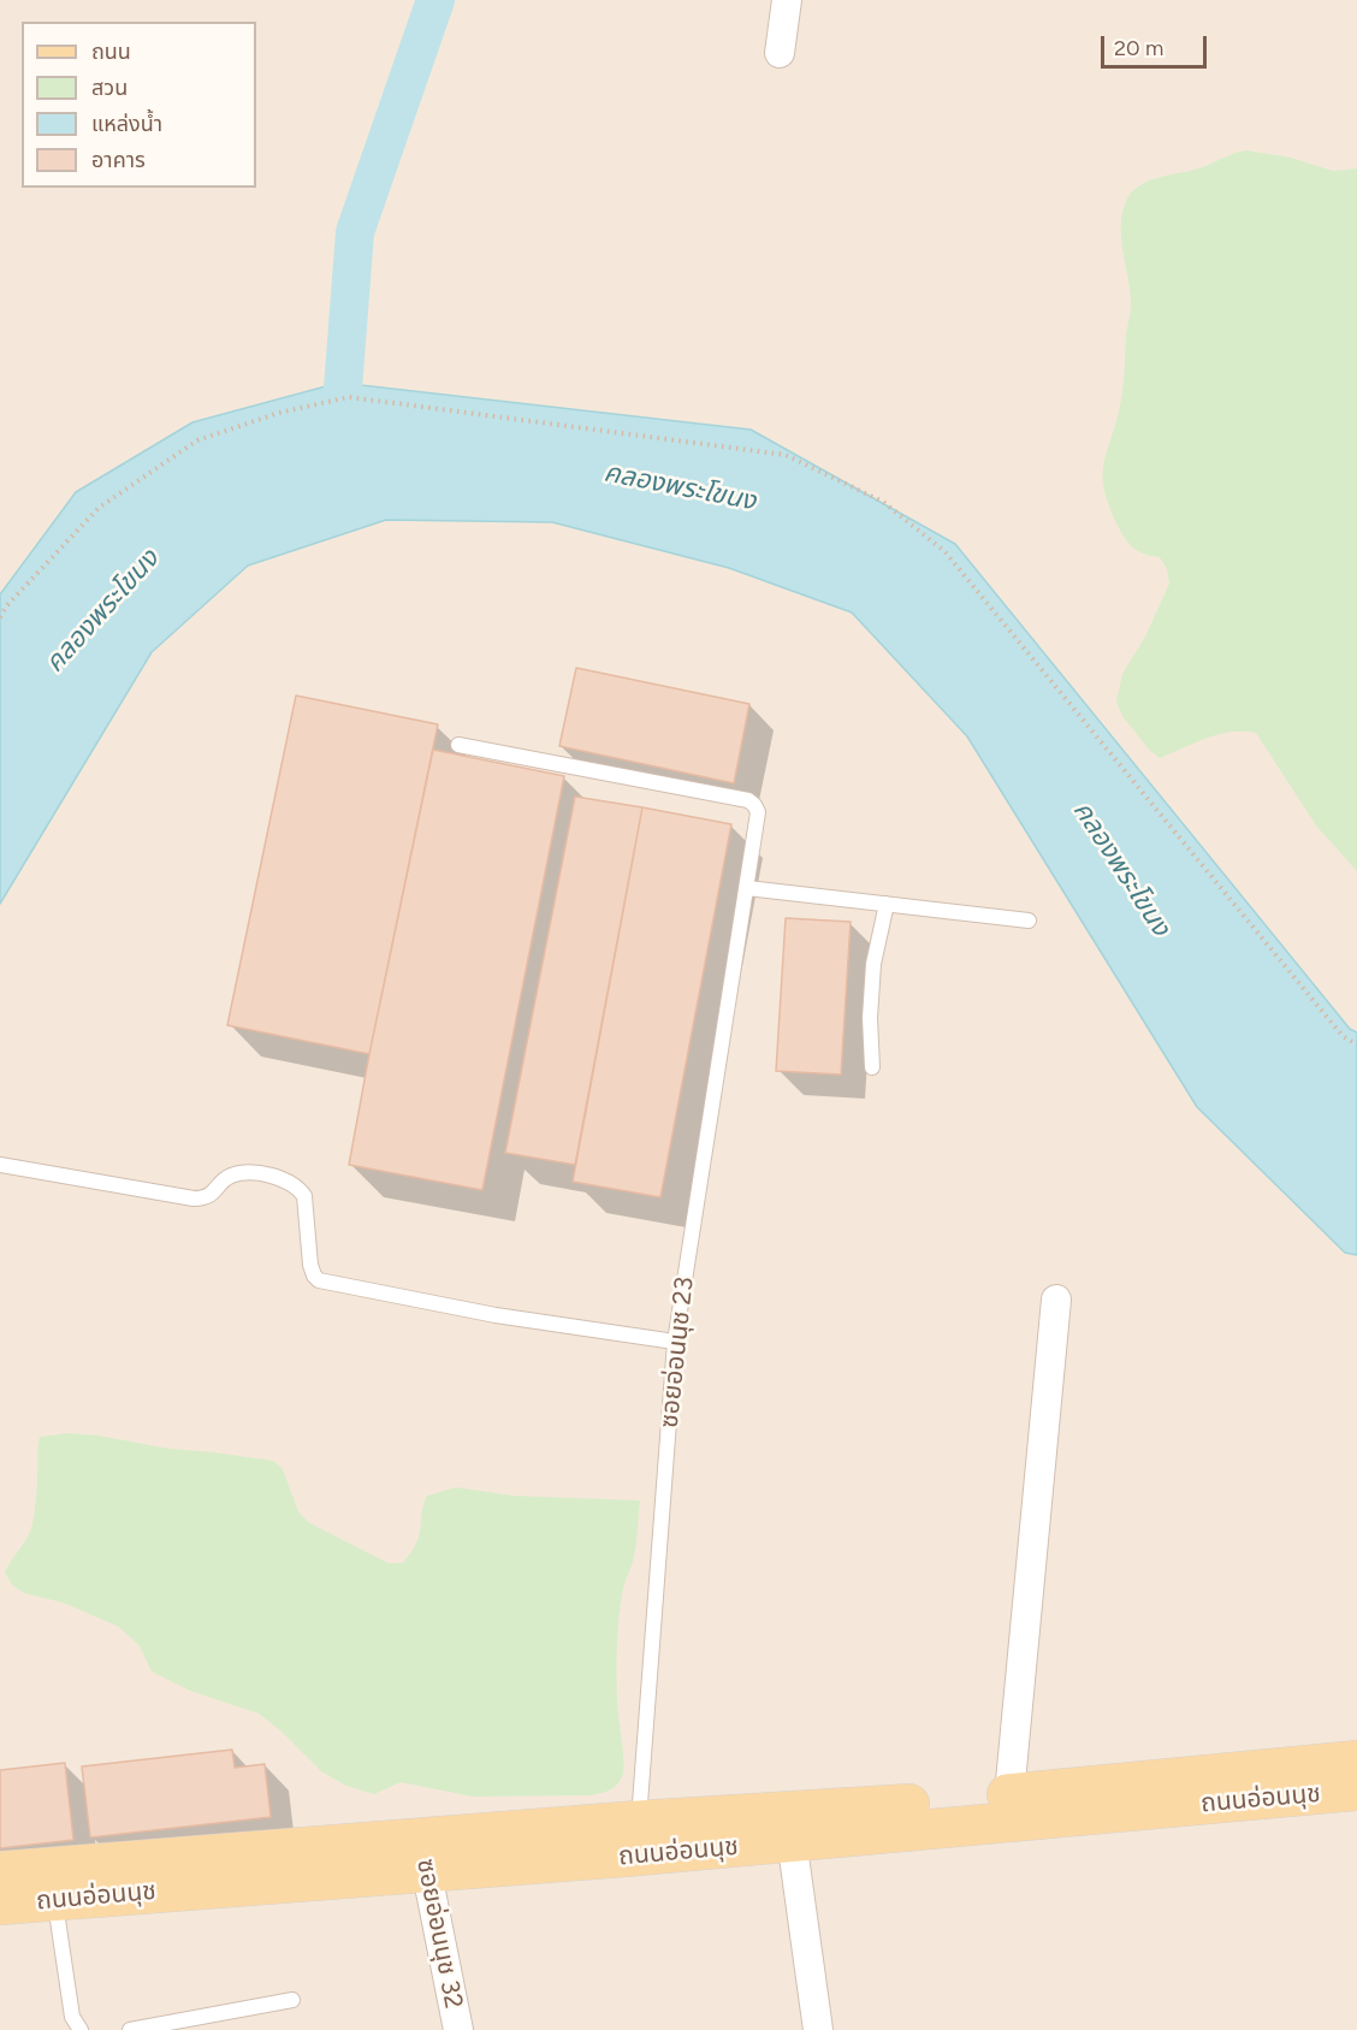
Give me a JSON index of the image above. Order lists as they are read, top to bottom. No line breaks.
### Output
{"streets":{"main road":["ถนนอ่อนนุช"],"street":["ซอยอ่อนนุช 32"],"lane":["ซอยอ่อนนุช 23"]},"crossings":[["ซอยอ่อนนุช 23","ถนนอ่อนนุช"],["ถนนอ่อนนุช","ซอยอ่อนนุช 32"]],"water":["คลองพระโขนง"],"legend":["ถนน","สวน","แหล่งน้ำ","อาคาร"],"scale_bar":"20 m"}
